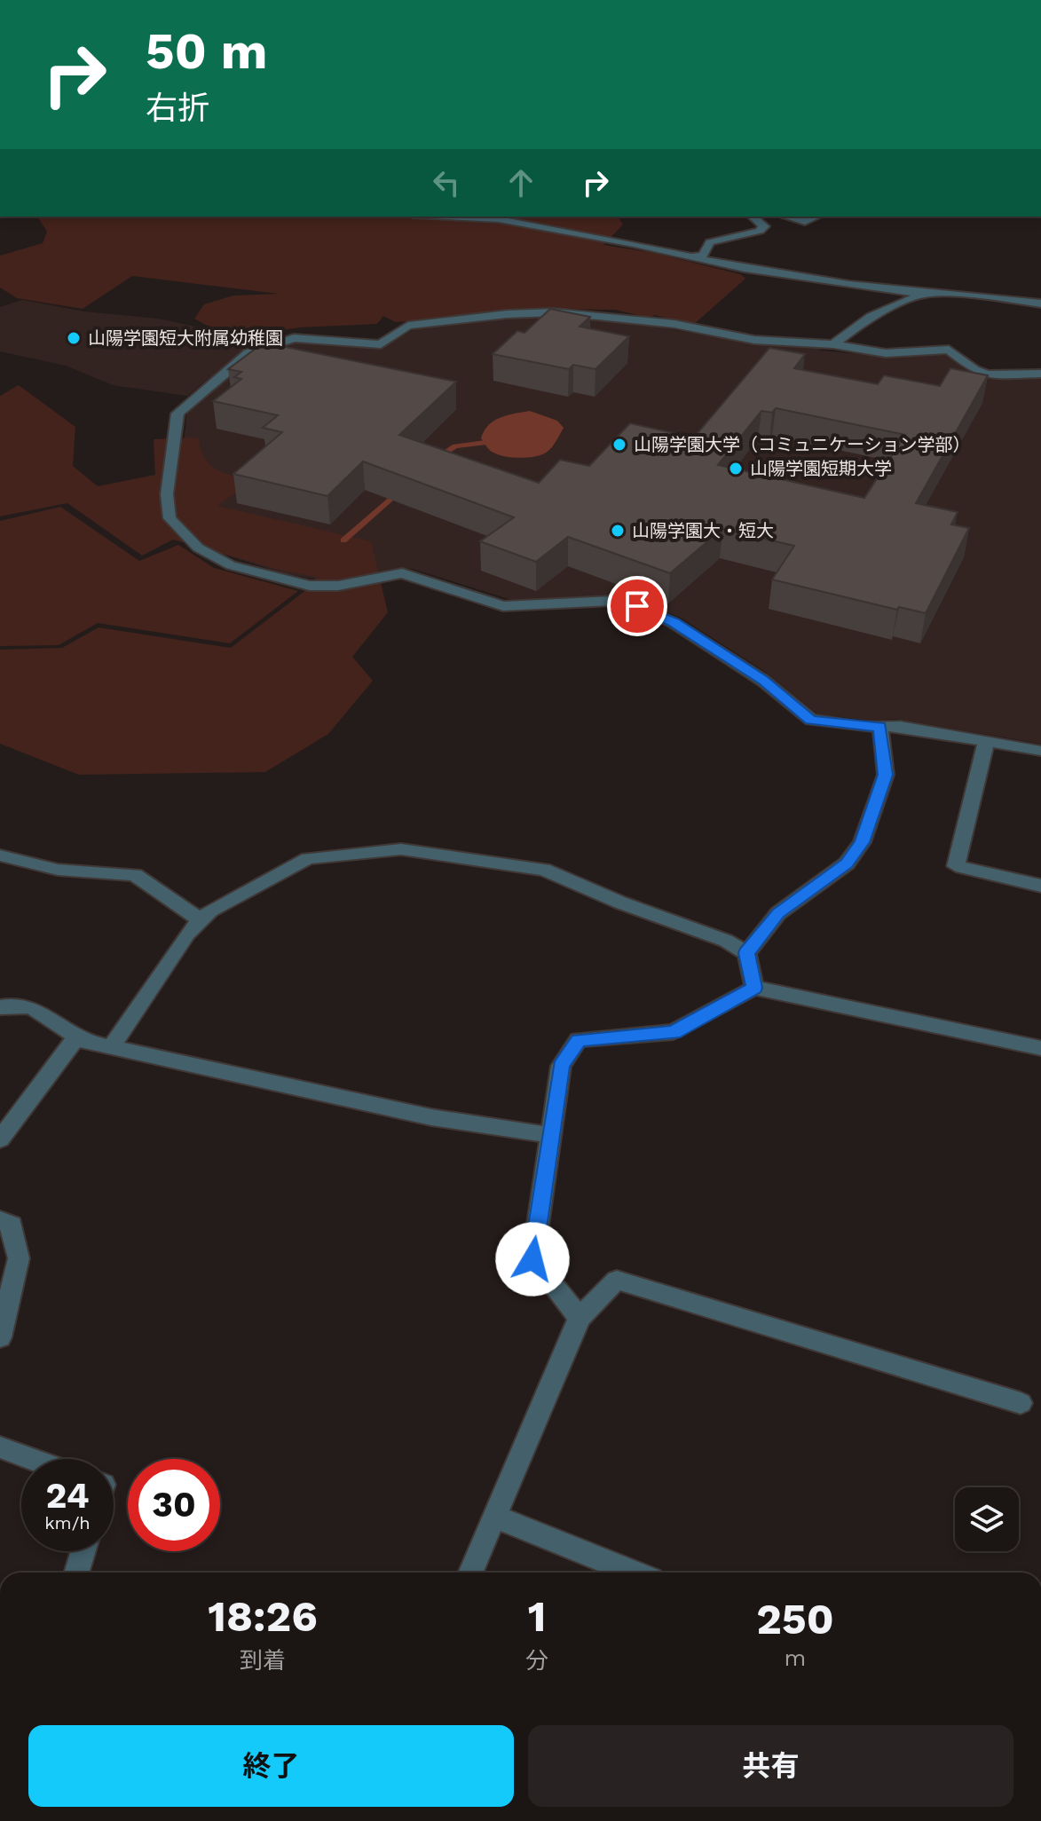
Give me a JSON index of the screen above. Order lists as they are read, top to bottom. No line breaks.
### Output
{"places":["山陽学園短大附属幼稚園","山陽学園大学（コミュニケーション学部）","山陽学園短期大学","山陽学園大・短大"],"page":{"turn":["50 m","右折"],"speed":"24 km/h","limit":"30","eta":["18:26","到着","1","分","250","m"],"buttons":["終了","共有"]}}
